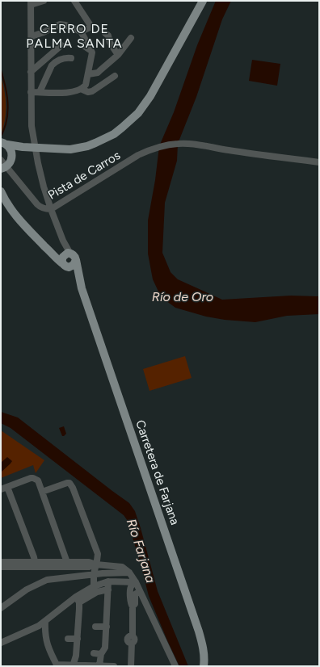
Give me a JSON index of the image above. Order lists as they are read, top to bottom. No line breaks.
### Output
{"streets":{"main road":["Carretera de Farjana"],"street":["Pista de Carros"]},"districts":["CERRO DE PALMA SANTA"],"water":["Río de Oro","Río Farjana"]}
